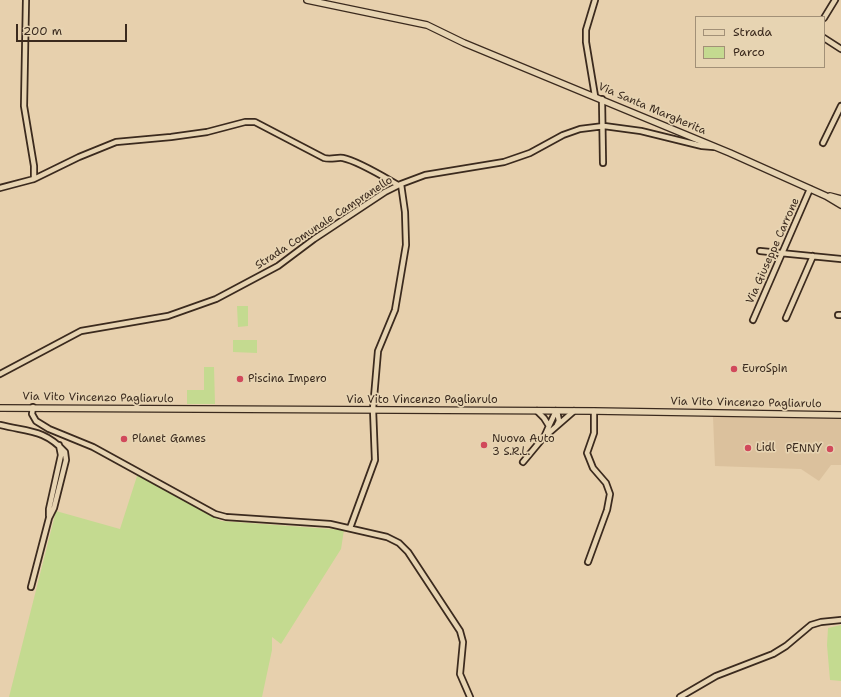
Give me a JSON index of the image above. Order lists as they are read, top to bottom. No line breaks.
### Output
{"streets":{"street":["Via Santa Margherita","Strada Comunale Campranello","Via Giuseppe Carrone","Via Vito Vincenzo Pagliarulo"]},"crossings":[["Via Santa Margherita","Strada Comunale Campranello"],["Via Santa Margherita","Via Giuseppe Carrone"]],"places":["EuroSpin","Piscina Impero","Planet Games","Nuova Auto 3 S.R.L.","Lidl","PENNY"],"legend":["Strada","Parco"],"scale_bar":"200 m"}
